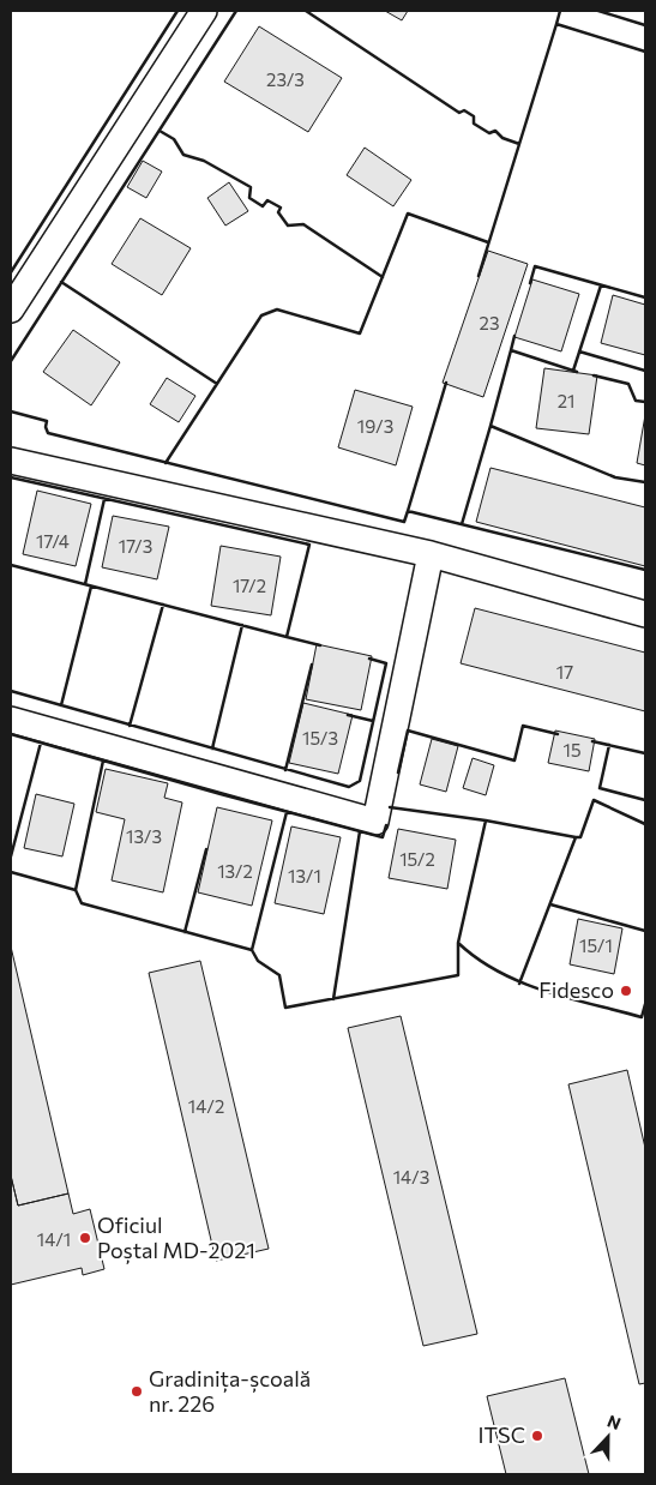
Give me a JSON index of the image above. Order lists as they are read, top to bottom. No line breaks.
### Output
{"places":["Fidesco","Oficiul Poștal MD-2021","Gradinița-școală nr. 226","ITSC"],"house_numbers":["23/3","23","21","19/3","17/4","17/3","17/2","17","15/3","15","13/3","15/2","13/2","13/1","15/1","14/2","14/3","14/1"],"north":"top"}
